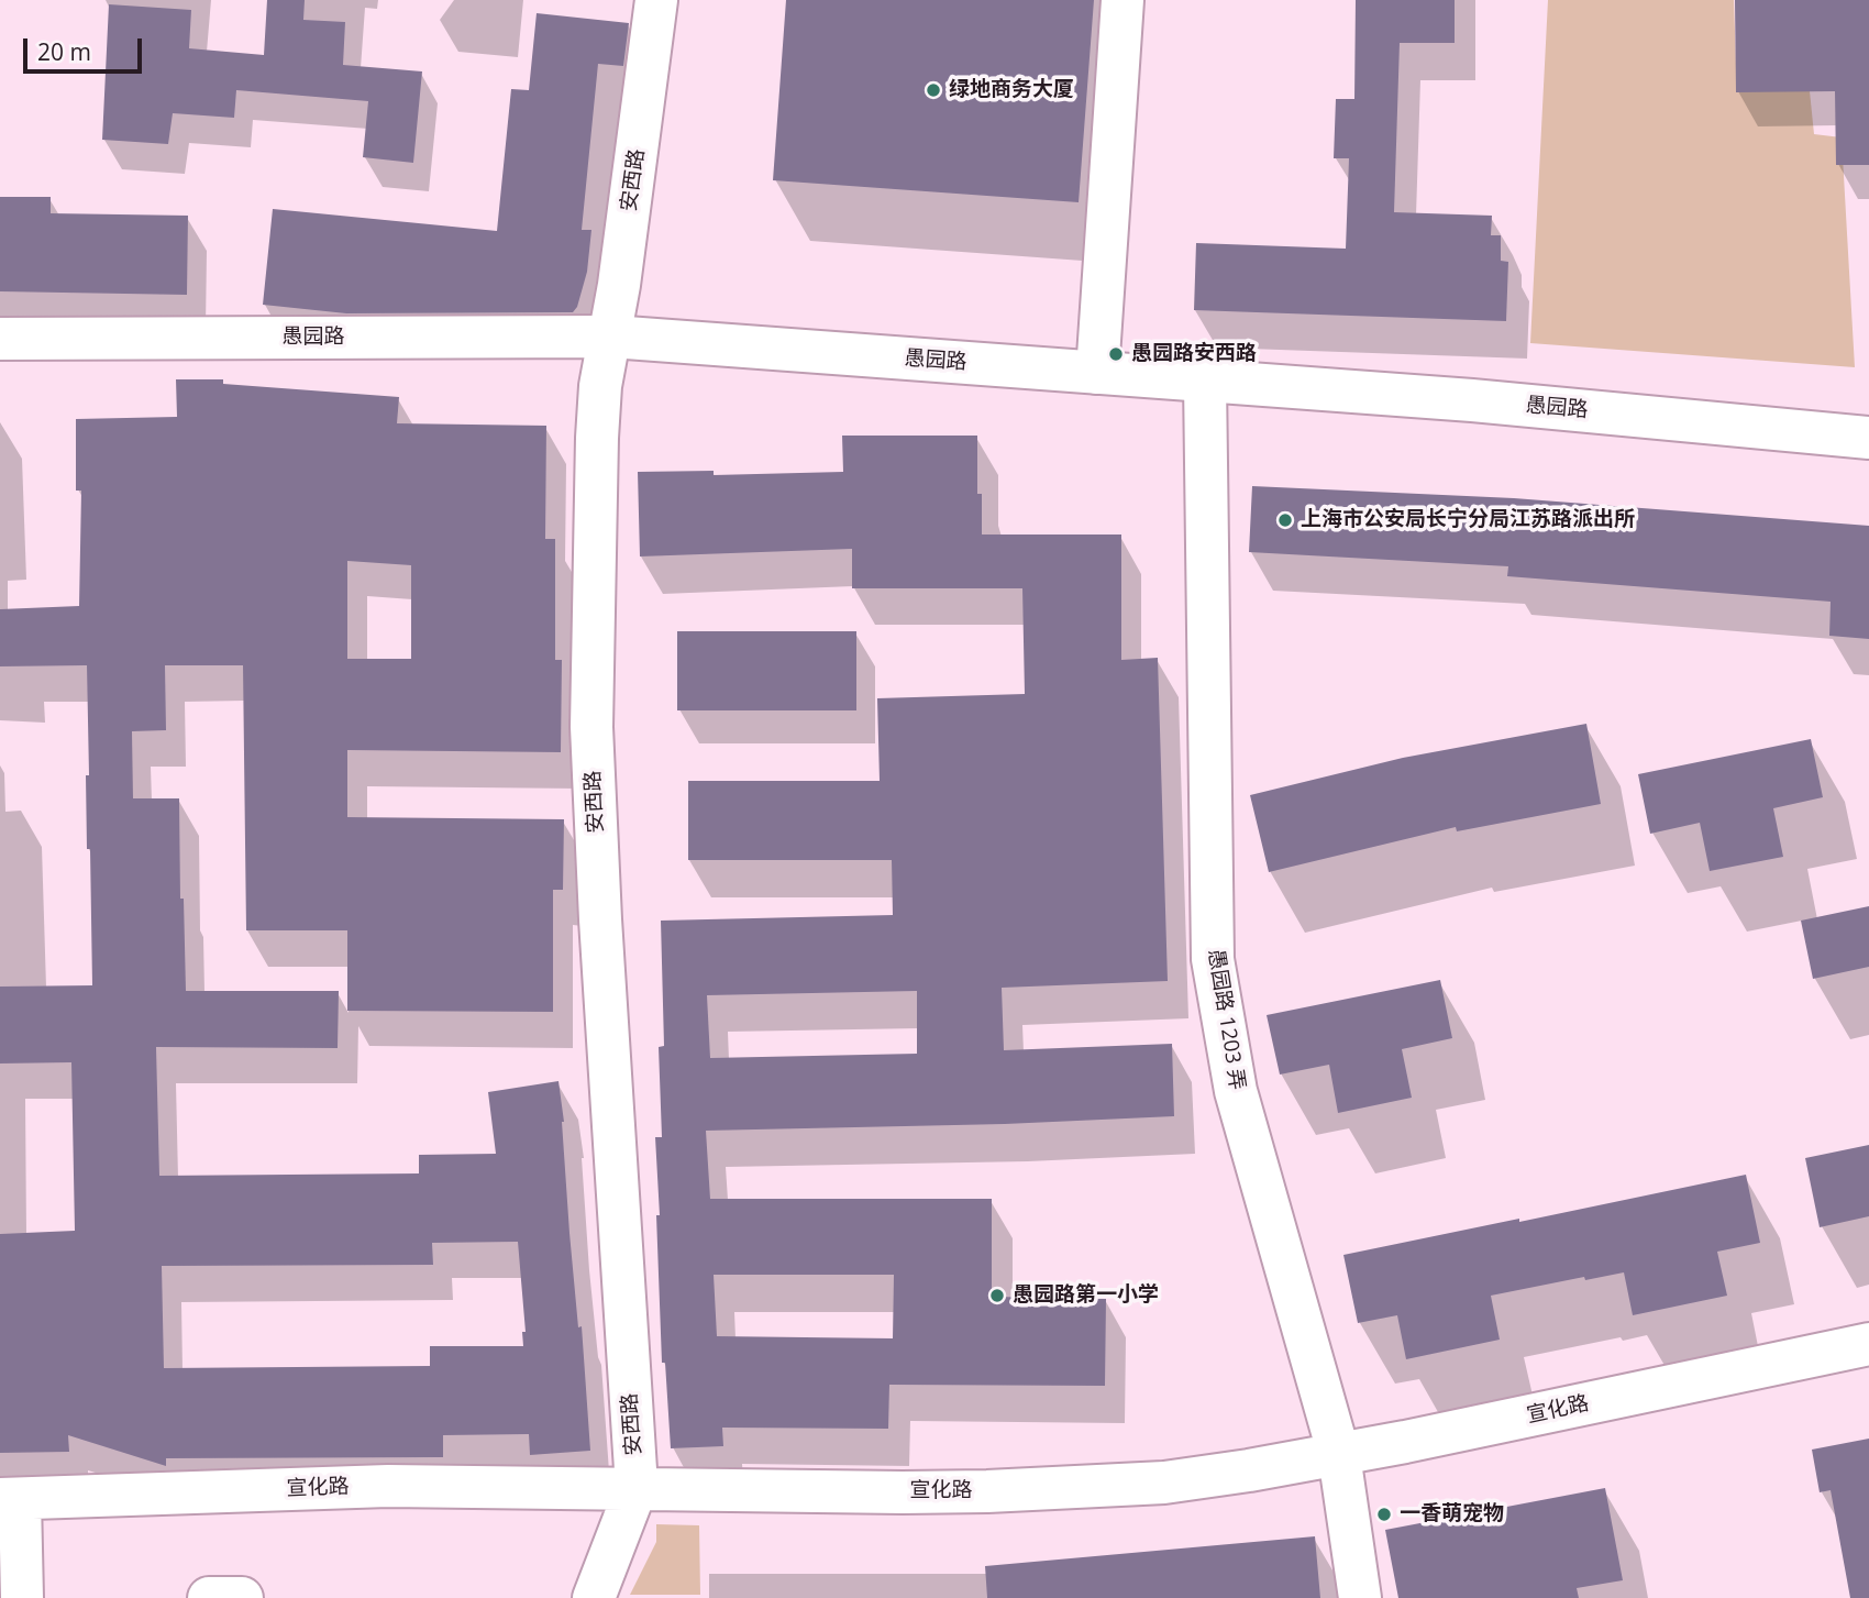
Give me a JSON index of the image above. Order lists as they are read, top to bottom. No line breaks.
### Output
{"streets":{"street":["安西路","愚园路","愚园路 1203 弄","宣化路"]},"crossings":[["安西路","愚园路"],["安西路","宣化路"],["愚园路","愚园路 1203 弄"],["愚园路 1203 弄","宣化路"]],"places":["绿地商务大厦","愚园路安西路","上海市公安局长宁分局江苏路派出所","愚园路第一小学","一香萌宠物"],"scale_bar":"20 m"}
